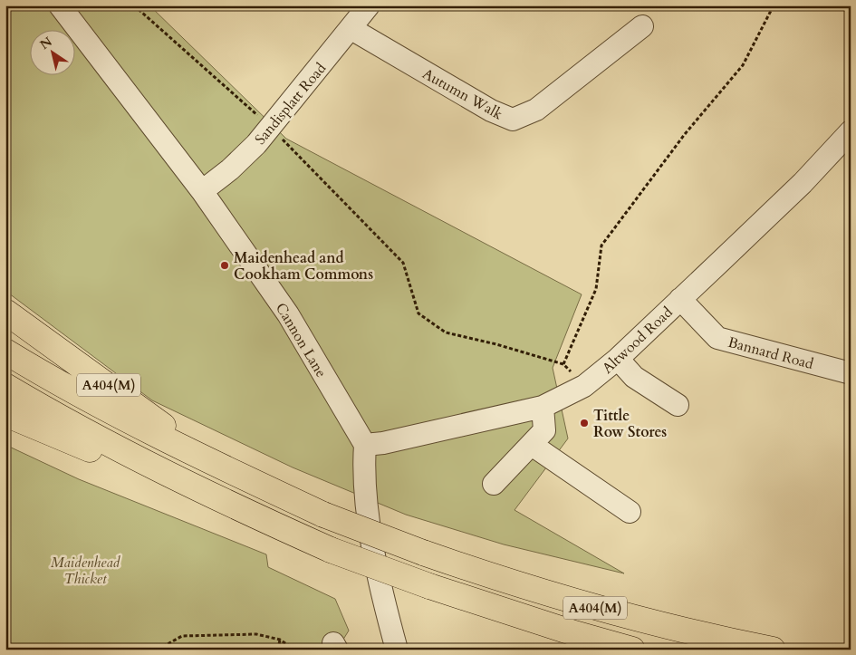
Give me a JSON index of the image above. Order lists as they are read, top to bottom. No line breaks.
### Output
{"streets":{"highway":["A404(M)"],"street":["Autumn Walk","Sandisplatt Road","Cannon Lane","Altwood Road","Bannard Road"]},"crossings":[["Autumn Walk","Sandisplatt Road"],["Sandisplatt Road","Cannon Lane"],["Cannon Lane","Altwood Road"],["Altwood Road","Bannard Road"]],"parks":["Maidenhead Thicket"],"places":["Maidenhead and Cookham Commons","Tittle Row Stores"],"north":"top left"}
